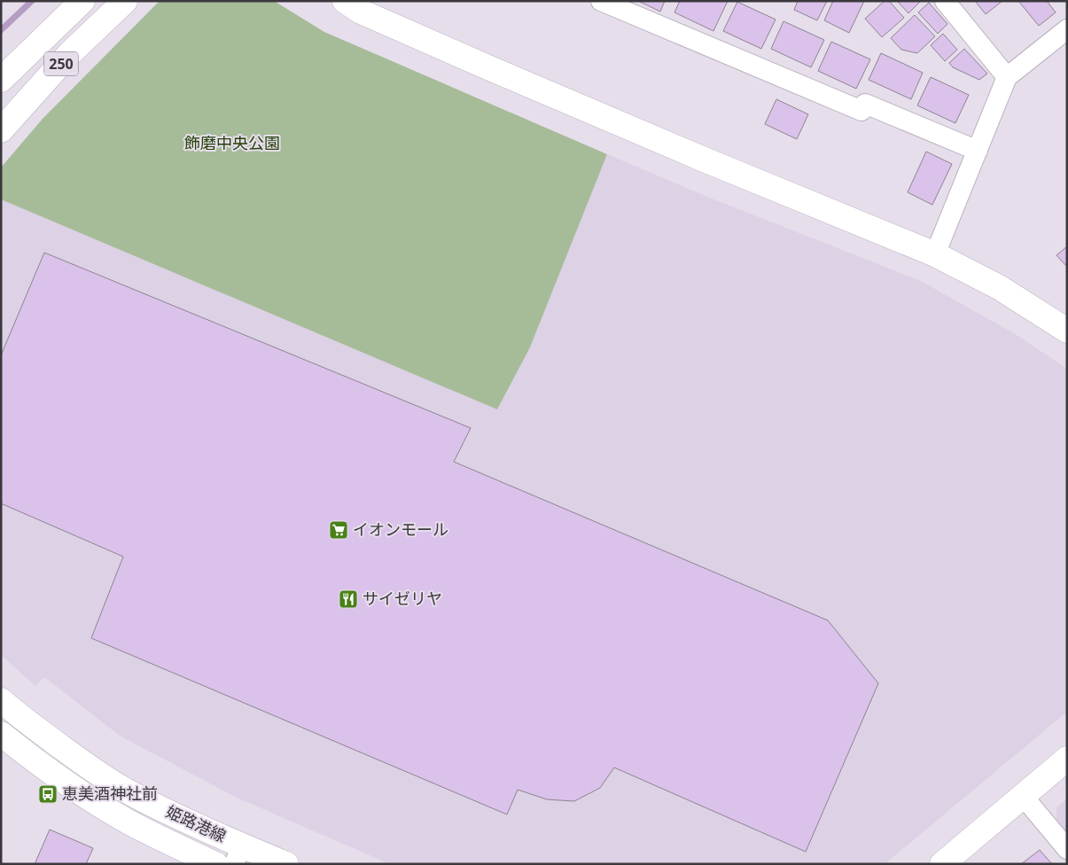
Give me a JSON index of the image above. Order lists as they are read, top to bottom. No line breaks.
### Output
{"streets":{"main road":["250","姫路港線"]},"parks":["飾磨中央公園"],"places":{"supermarket":["イオンモール"],"restaurant":["サイゼリヤ"],"bus stop":["恵美酒神社前"]}}
